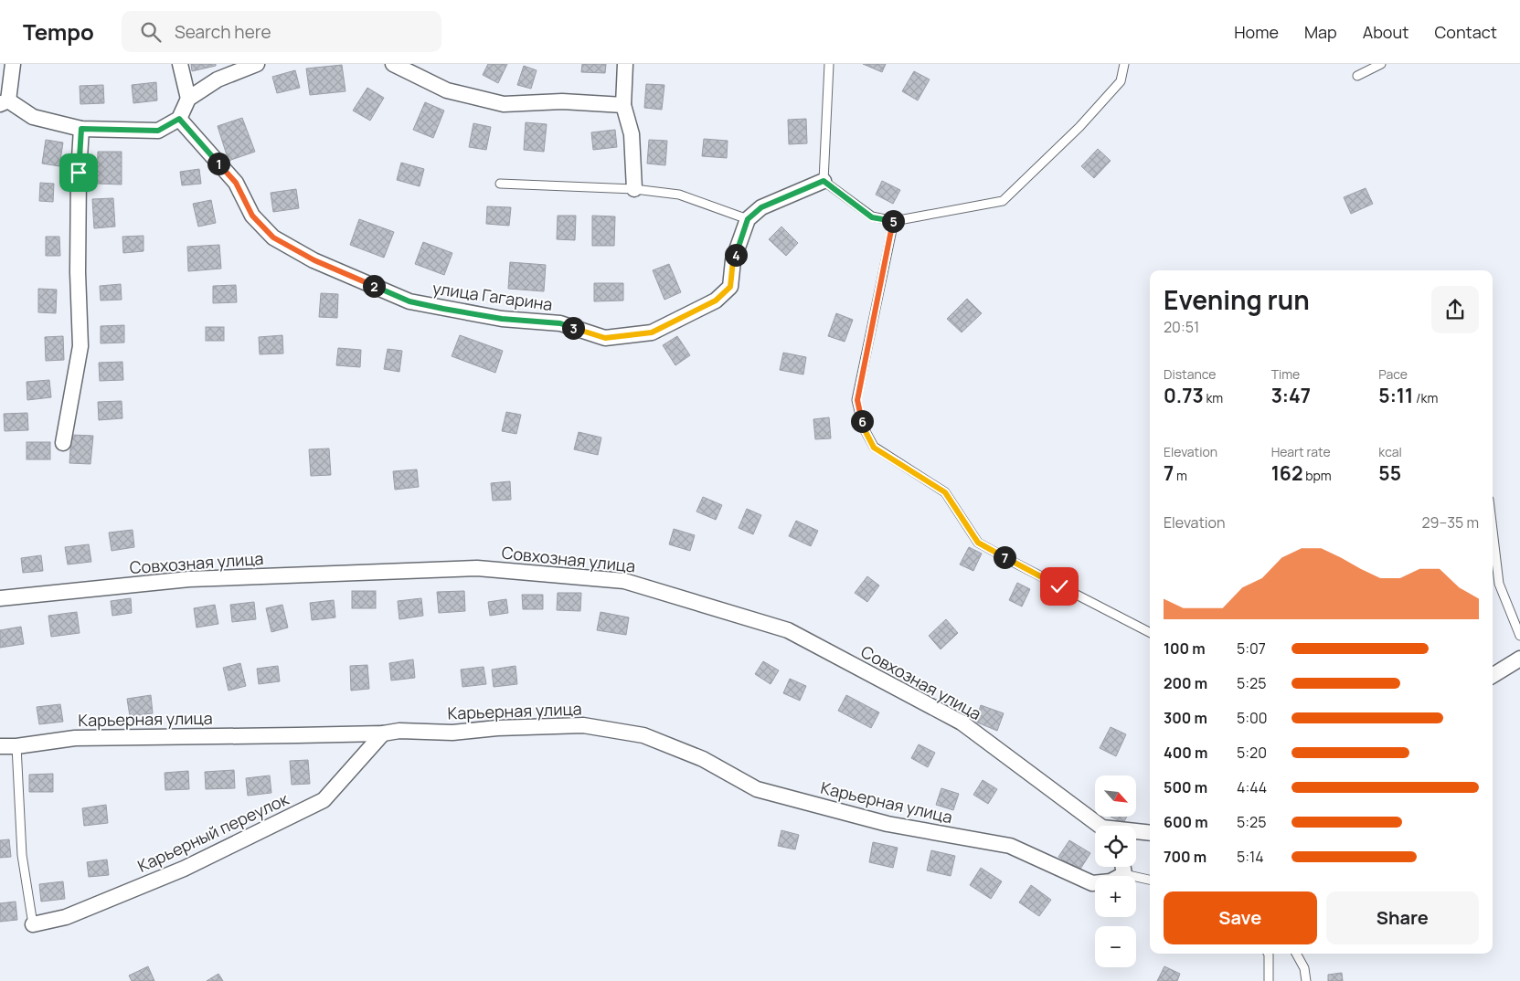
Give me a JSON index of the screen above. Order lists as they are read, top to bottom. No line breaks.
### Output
{"streets":{"street":["улица Гагарина","Совхозная улица","Карьерная улица","Карьерный переулок"]},"crossings":[["Карьерная улица","Карьерный переулок"]],"north":"bottom right","page":{"header":"Tempo","search":"Search here","nav":["Home","Map","About","Contact"],"pins":["1","5","4","2","3","6","7"],"heading":["Evening run","20:51"],"stats":[["Distance","0.73 km"],["Time","3:47"],["Pace","5:11 /km"],["Elevation","7 m"],["Heart rate","162 bpm"],["kcal","55"]],"chart":["Elevation","29–35 m"],"list":[{"name":"100 m","note":"5:07"},{"name":"200 m","note":"5:25"},{"name":"300 m","note":"5:00"},{"name":"400 m","note":"5:20"},{"name":"500 m","note":"4:44"},{"name":"600 m","note":"5:25"},{"name":"700 m","note":"5:14"}],"map_buttons":["+","−"],"buttons":["Save","Share"]}}
